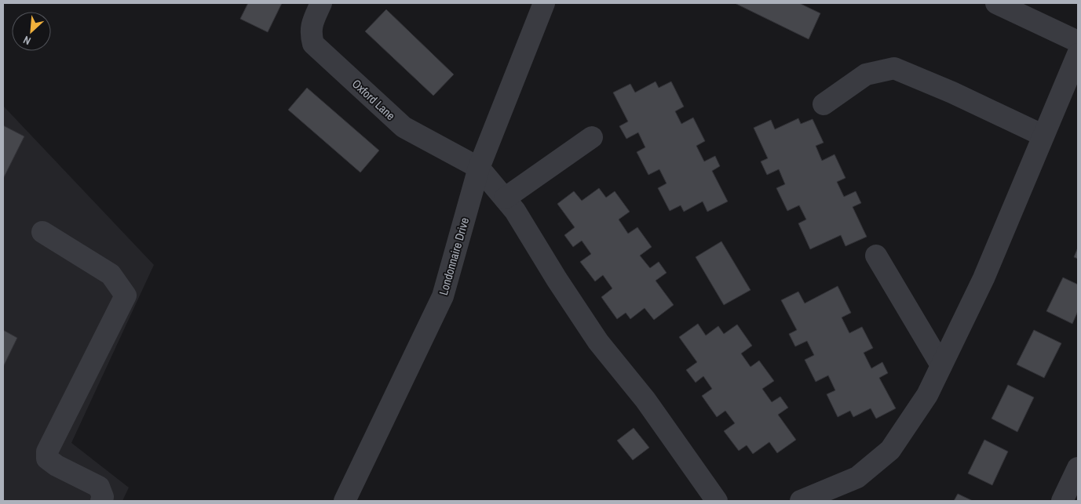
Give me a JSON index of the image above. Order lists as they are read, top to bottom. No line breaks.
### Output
{"streets":{"street":["Oxford Lane","Londonnaire Drive"]},"crossings":[["Oxford Lane","Londonnaire Drive"]],"north":"bottom left"}
